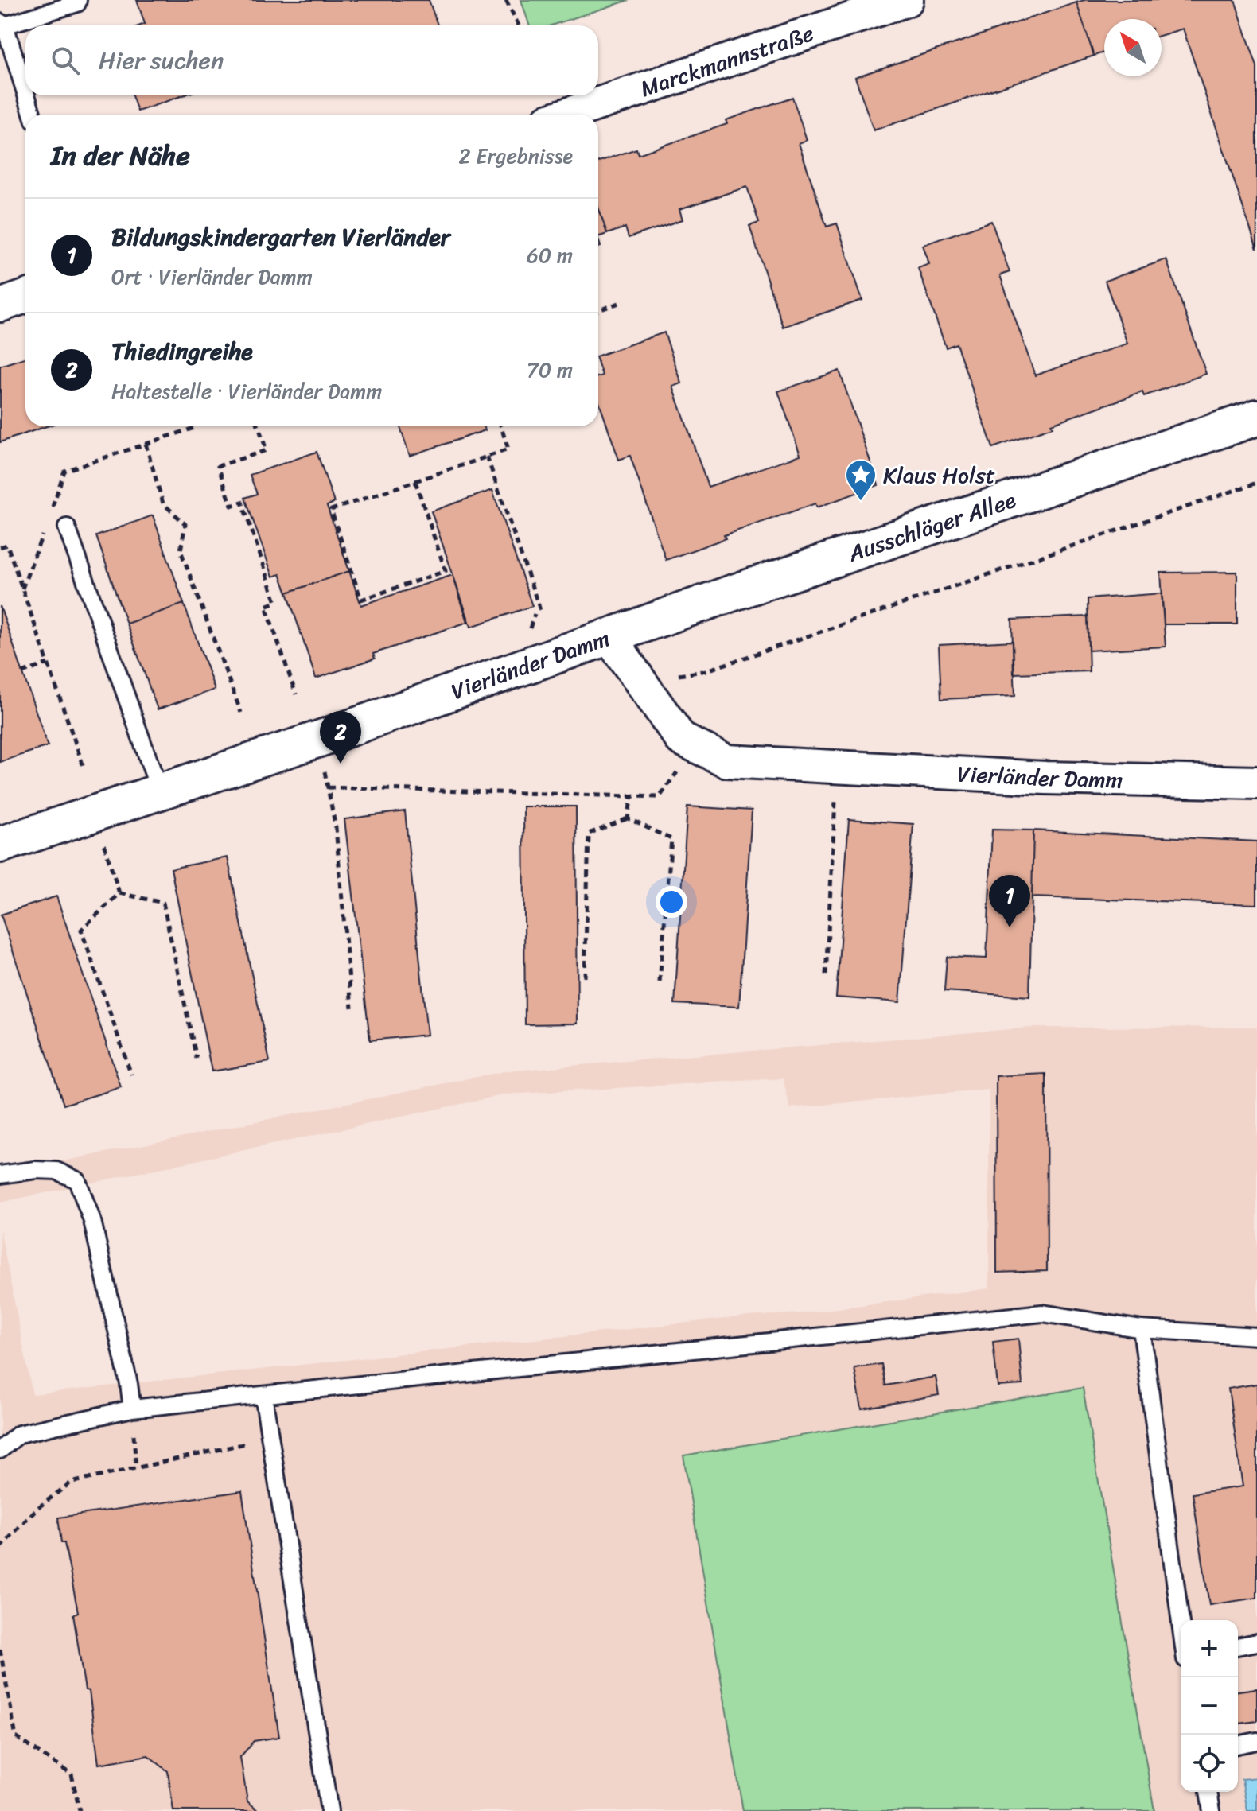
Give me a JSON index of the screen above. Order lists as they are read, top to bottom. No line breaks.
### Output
{"streets":{"street":["Marckmannstraße","Ausschläger Allee","Vierländer Damm"]},"crossings":[["Ausschläger Allee","Vierländer Damm"]],"places":{"place":["Klaus Holst"]},"north":"top left","page":{"search":"Hier suchen","heading":["In der Nähe","2 Ergebnisse"],"list":[{"mark":"1","name":"Bildungskindergarten Vierländer","note":"Ort · Vierländer Damm","value":"60 m"},{"mark":"2","name":"Thiedingreihe","note":"Haltestelle · Vierländer Damm","value":"70 m"}],"pins":["2","1"],"map_buttons":["+","−"]}}
